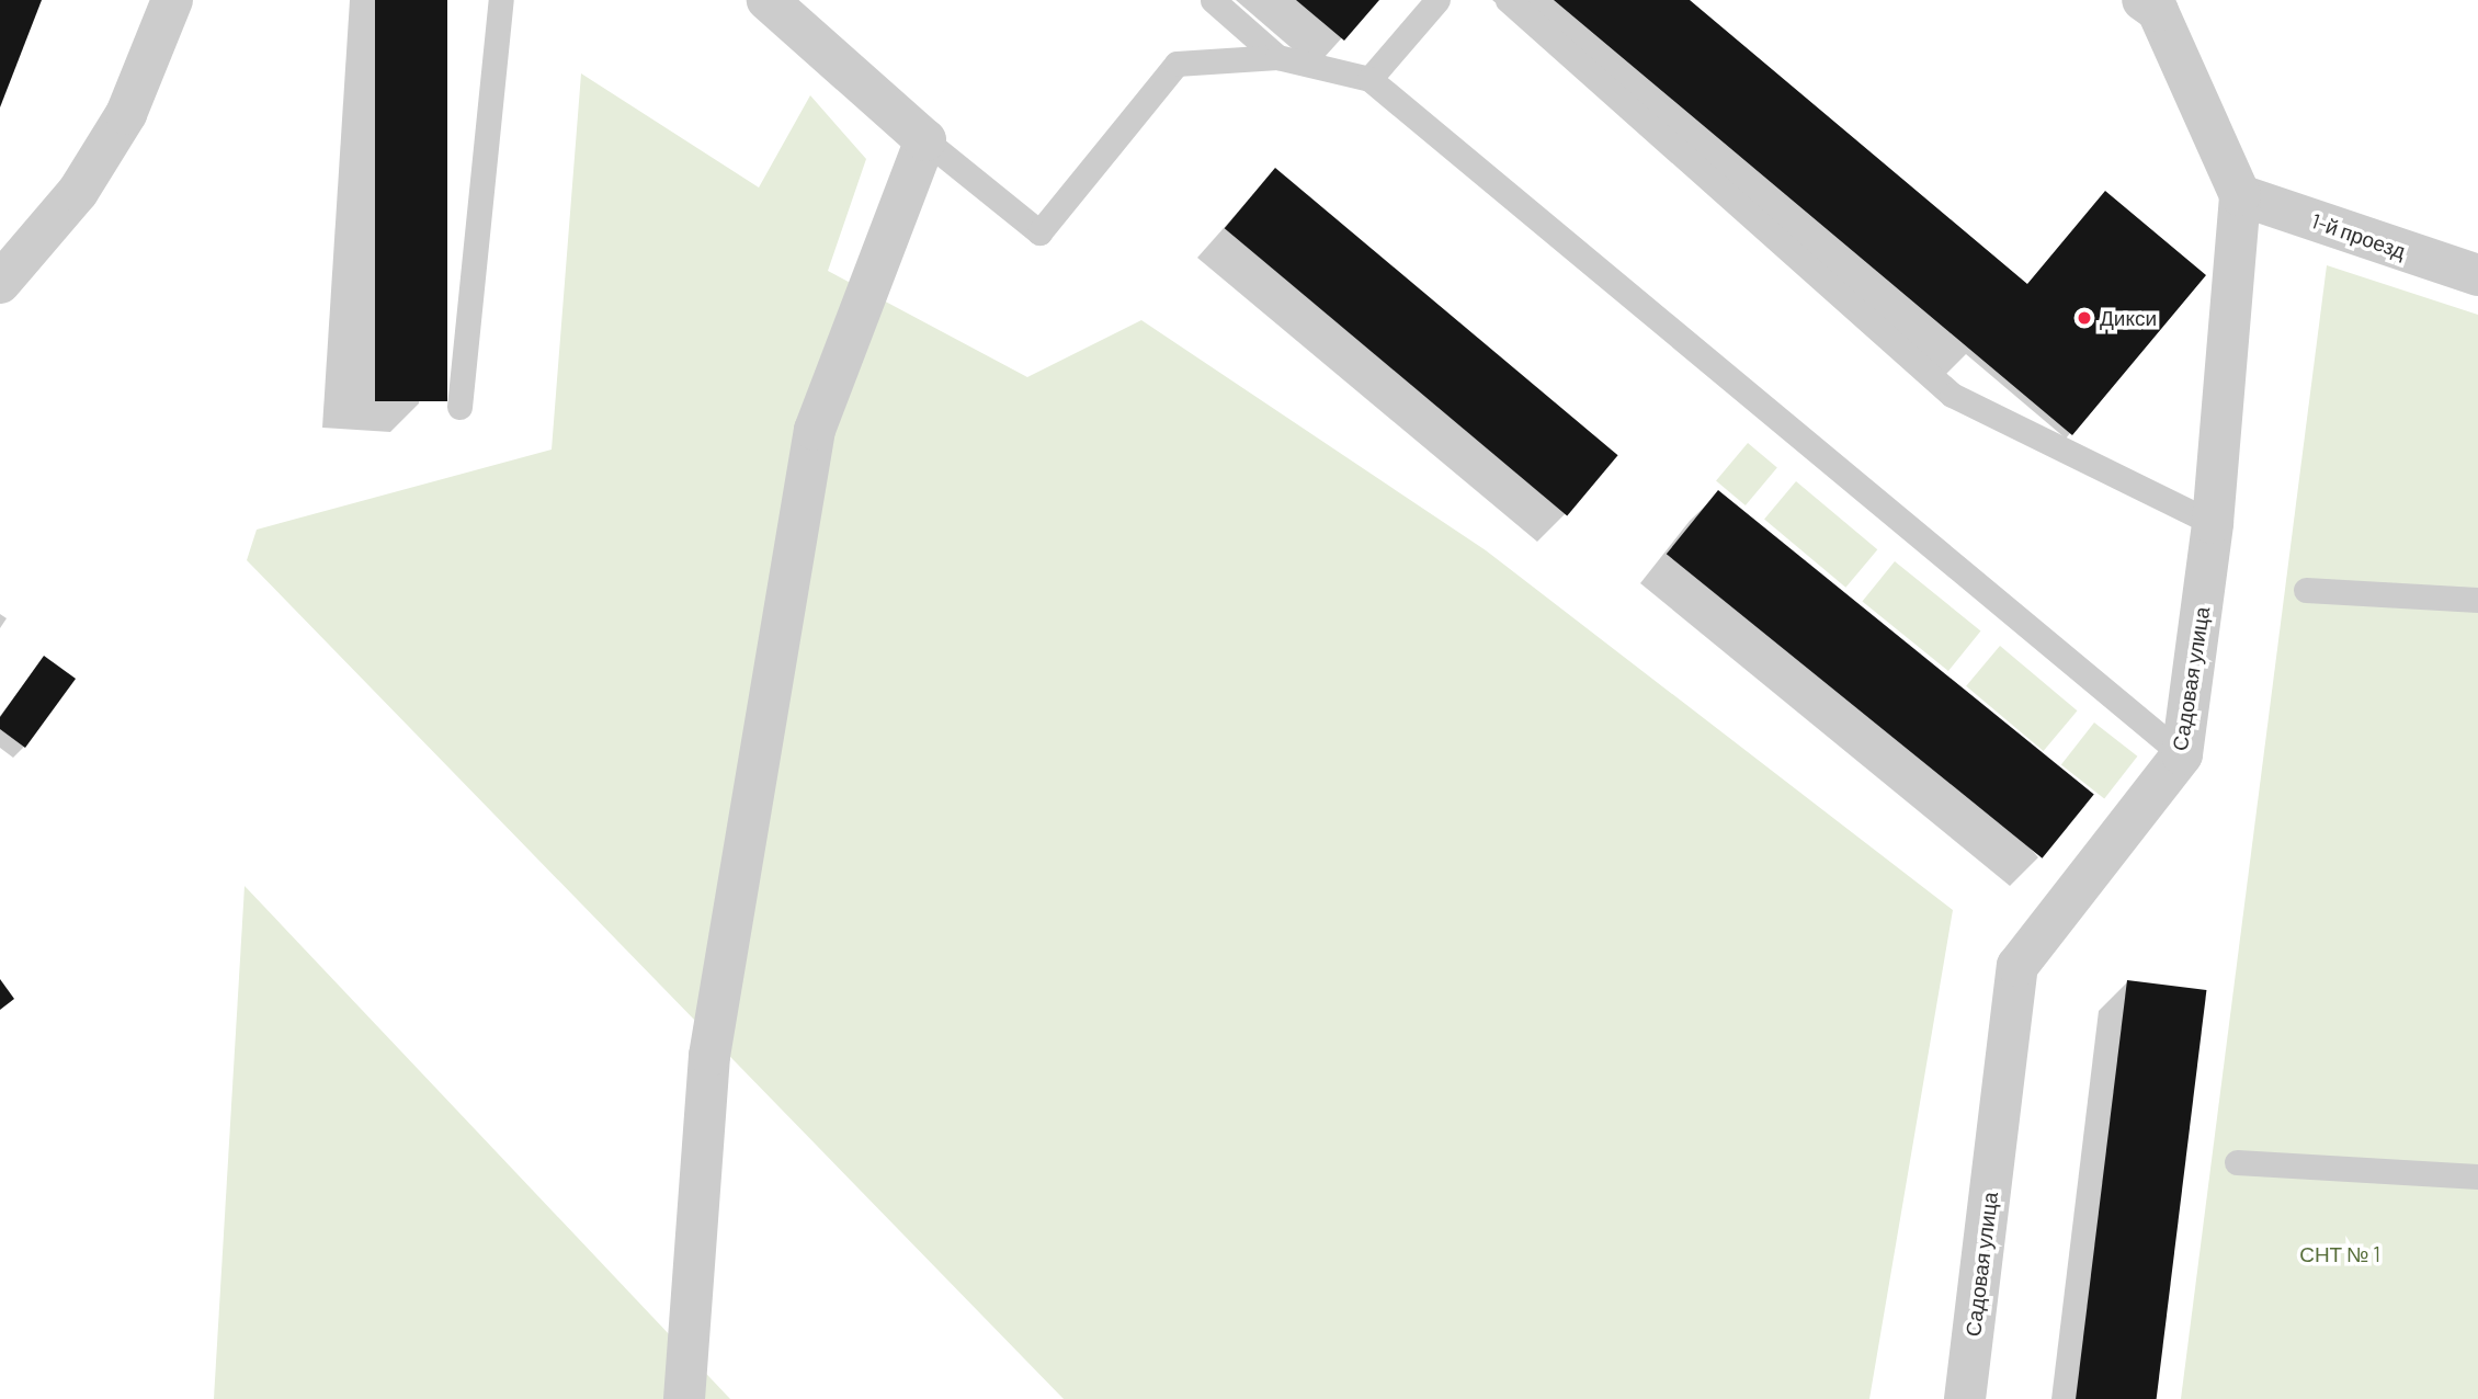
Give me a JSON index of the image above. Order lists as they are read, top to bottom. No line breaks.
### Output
{"streets":{"street":["1-й проезд","Садовая улица"]},"crossings":[["1-й проезд","Садовая улица"]],"parks":["СНТ № 1"],"places":["Дикси"]}
